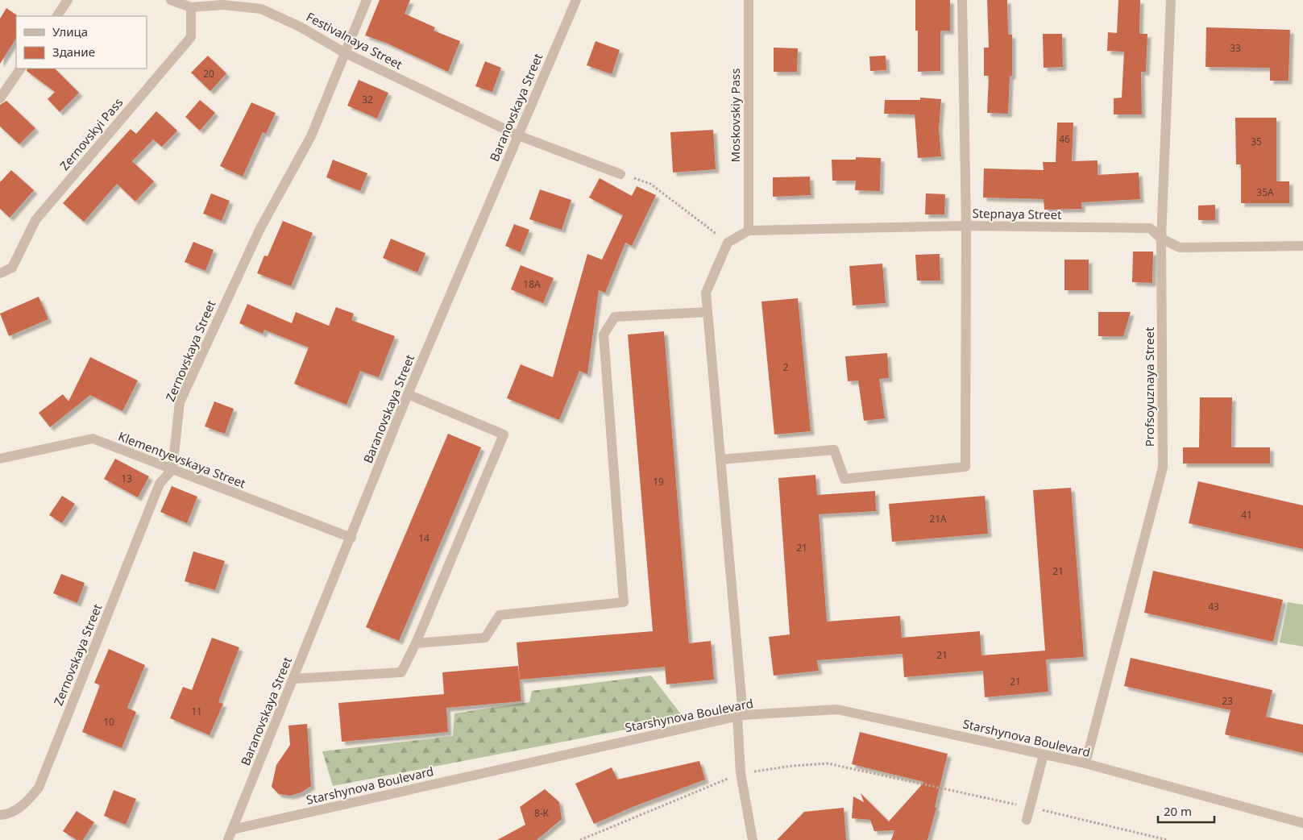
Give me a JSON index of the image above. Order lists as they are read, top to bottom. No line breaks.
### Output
{"streets":{"street":["Festivalnaya Street","Baranovskaya Street","Moskovskiy Pass","Zernovskyi Pass","Stepnaya Street","Zernovskaya Street","Profsoyuznaya Street","Klementyevskaya Street","Starshynova Boulevard"]},"crossings":[["Festivalnaya Street","Baranovskaya Street"],["Festivalnaya Street","Zernovskyi Pass"],["Festivalnaya Street","Zernovskaya Street"],["Baranovskaya Street","Klementyevskaya Street"],["Baranovskaya Street","Starshynova Boulevard"],["Moskovskiy Pass","Stepnaya Street"],["Stepnaya Street","Profsoyuznaya Street"],["Zernovskaya Street","Klementyevskaya Street"],["Profsoyuznaya Street","Starshynova Boulevard"]],"house_numbers":["33","20","32","46","35","35А","18А","2","13","19","41","21А","14","21","21","43","21","21","23","11","10","8-К"],"legend":["Улица","Здание"],"scale_bar":"20 m"}
